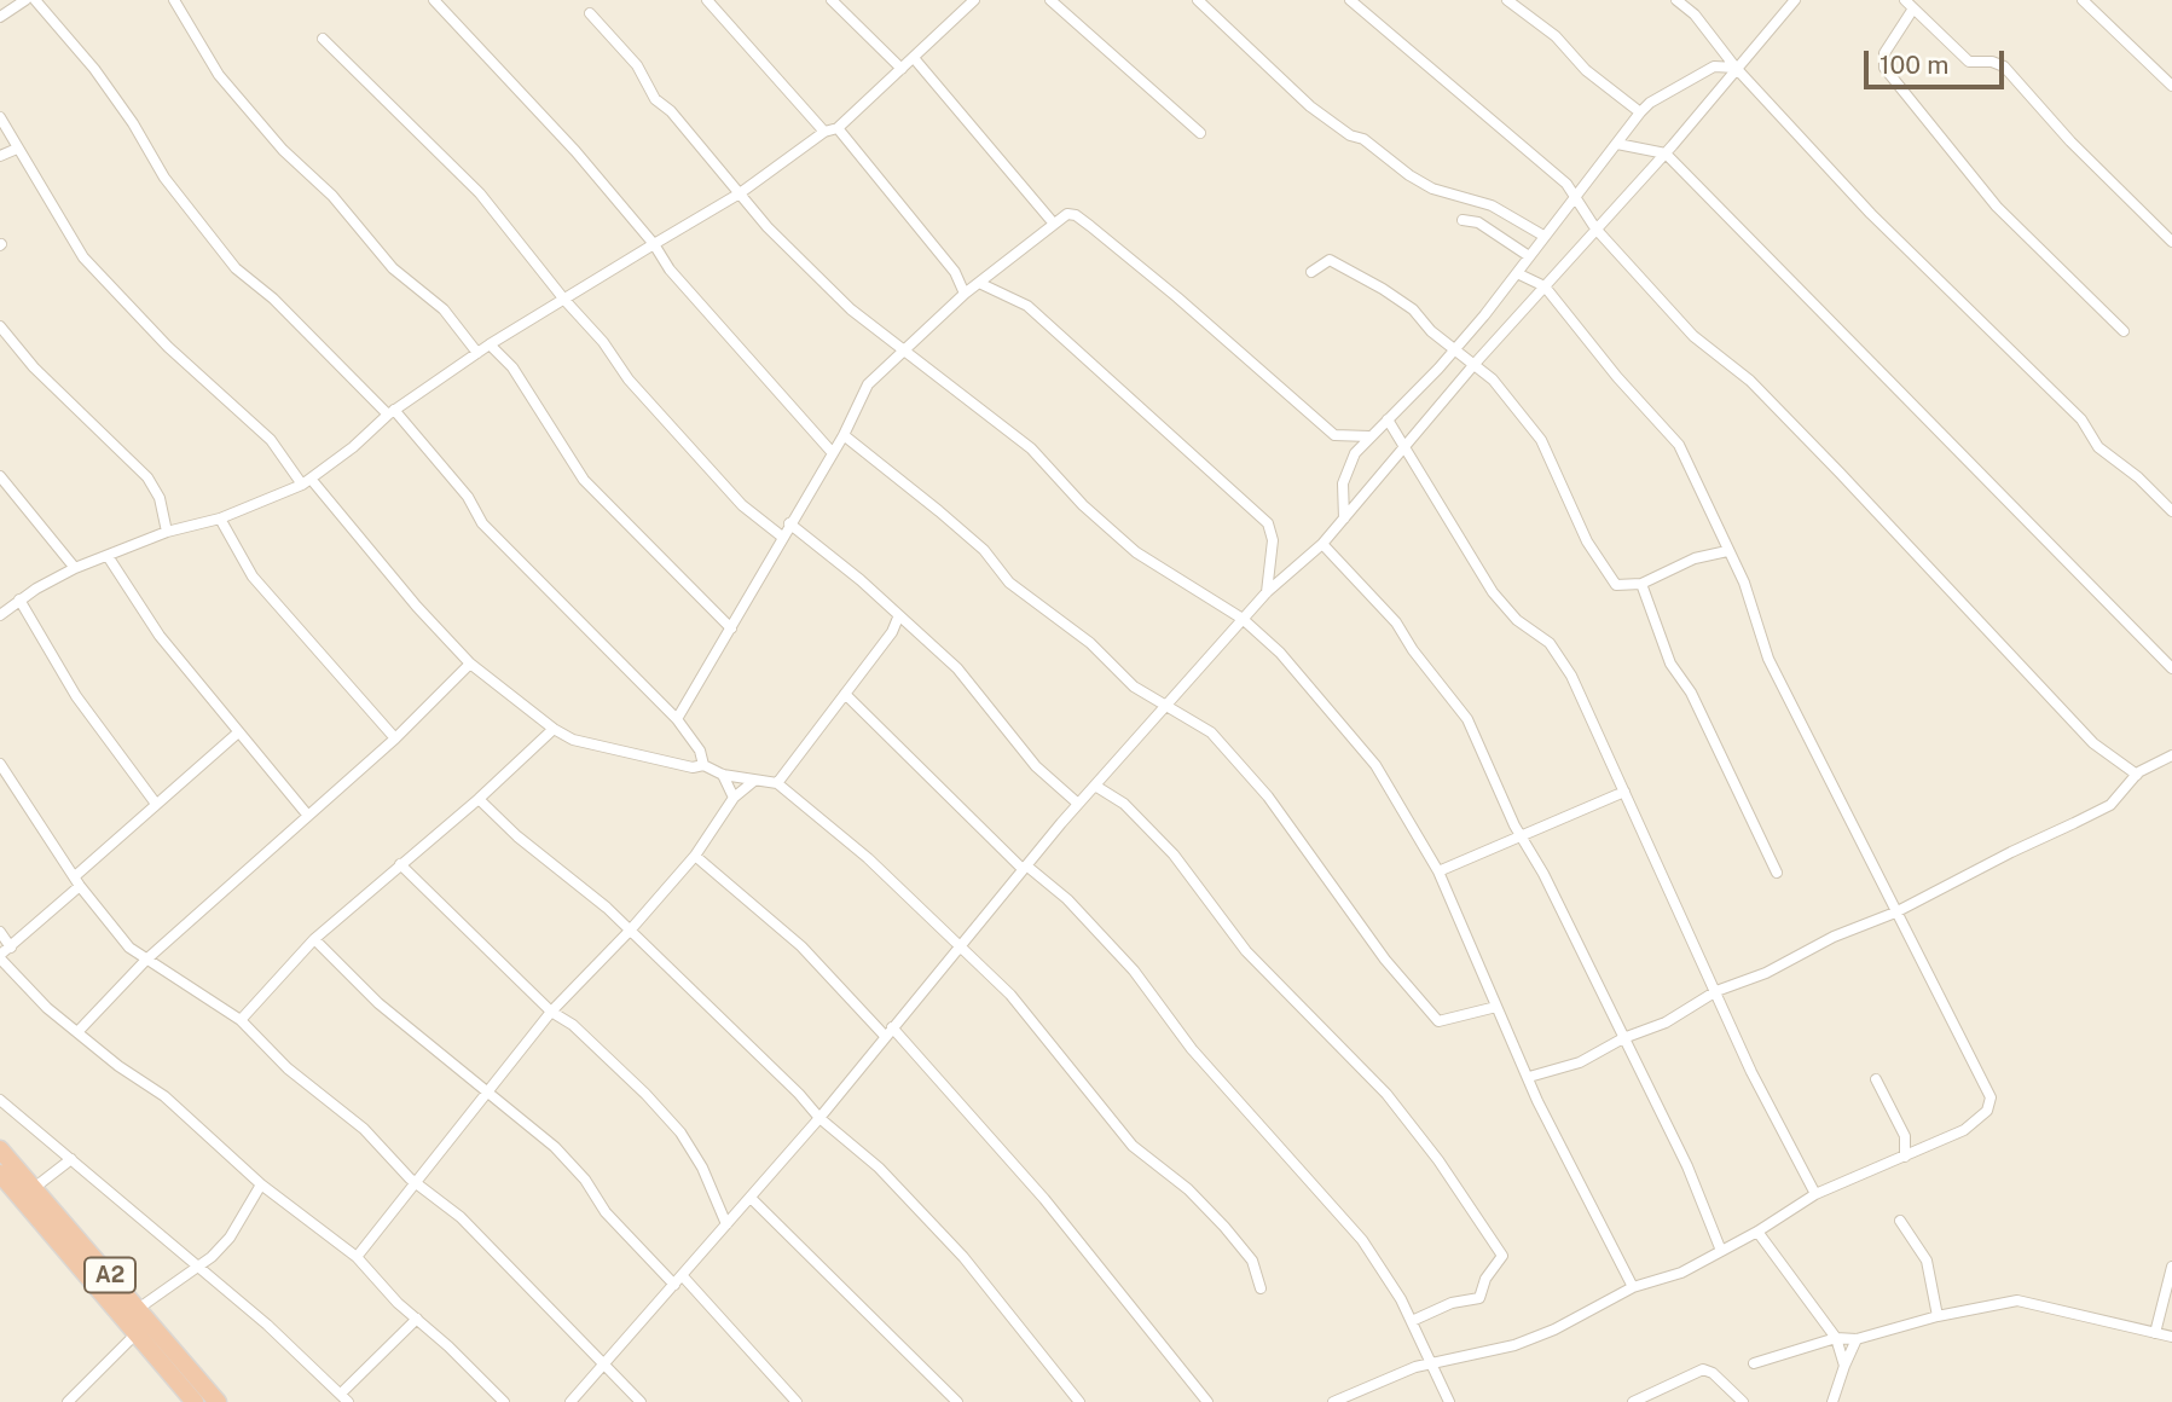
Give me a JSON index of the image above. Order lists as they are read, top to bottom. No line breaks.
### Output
{"streets":{"highway":["A2"]},"scale_bar":"100 m"}
